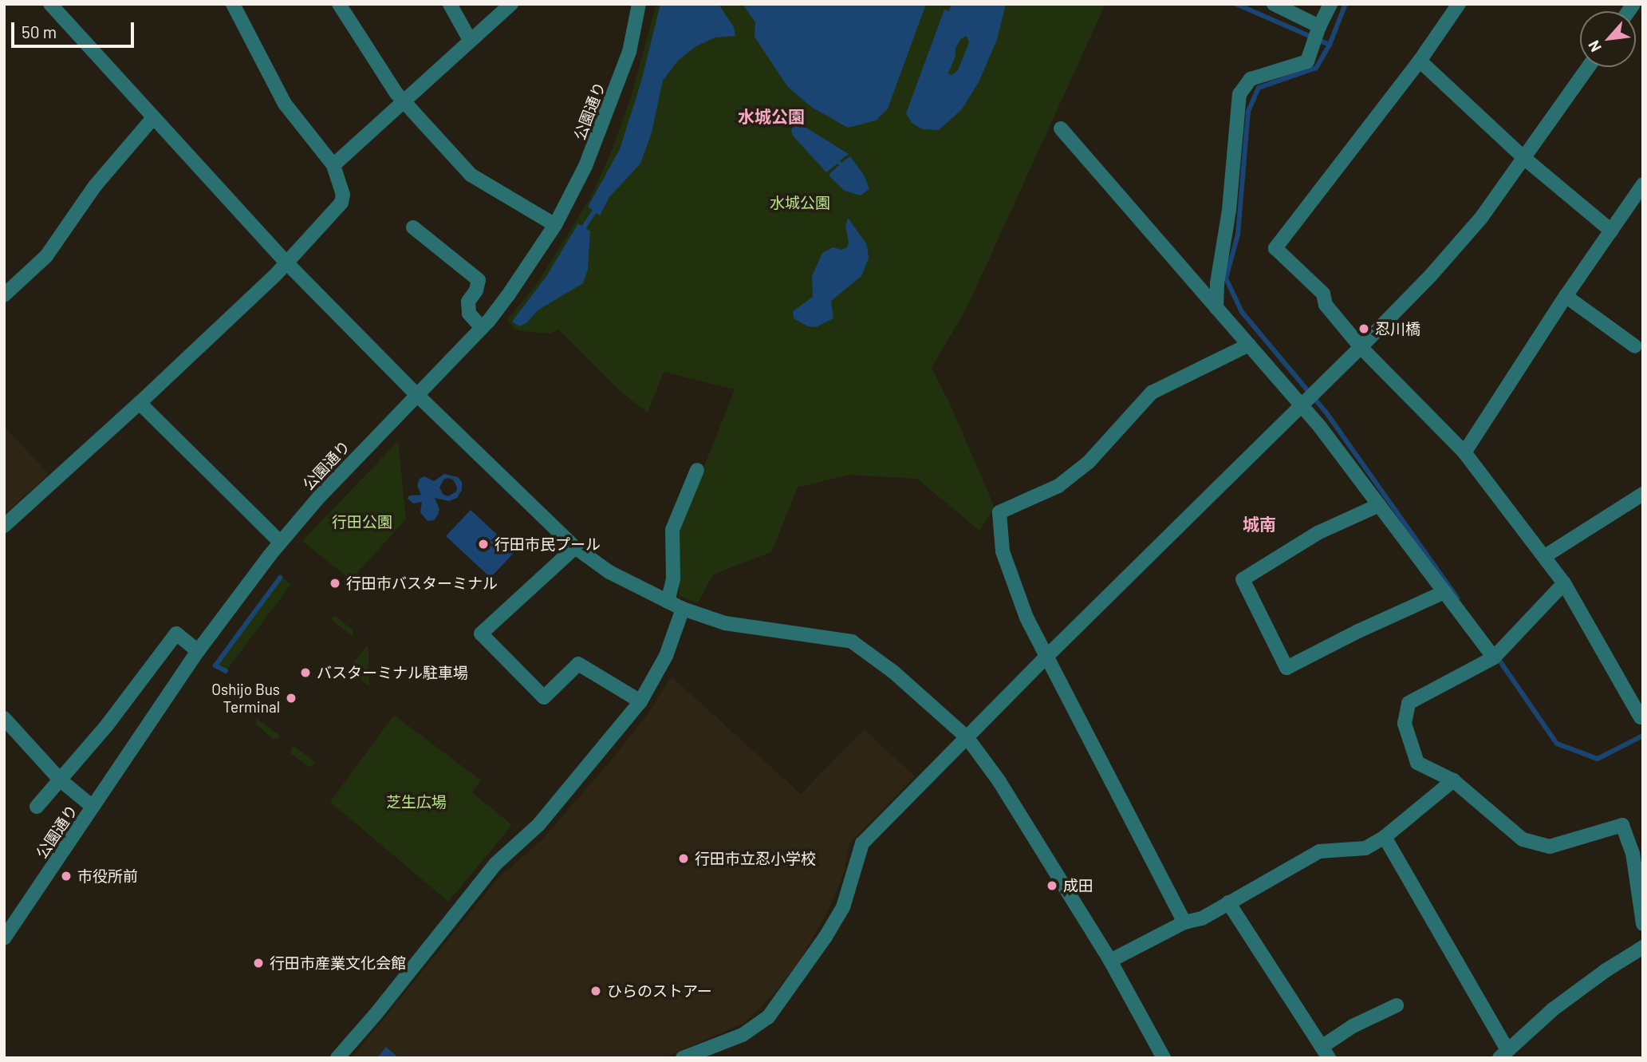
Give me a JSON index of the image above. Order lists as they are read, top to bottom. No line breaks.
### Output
{"streets":{"street":["公園通り"]},"districts":["水城公園","城南"],"parks":["水城公園","行田公園","芝生広場"],"places":["忍川橋","行田市民プール","行田市バスターミナル","バスターミナル駐車場","Oshijo Bus Terminal","行田市立忍小学校","市役所前","成田","行田市産業文化会館","ひらのストアー"],"scale_bar":"50 m","north":"bottom left"}
